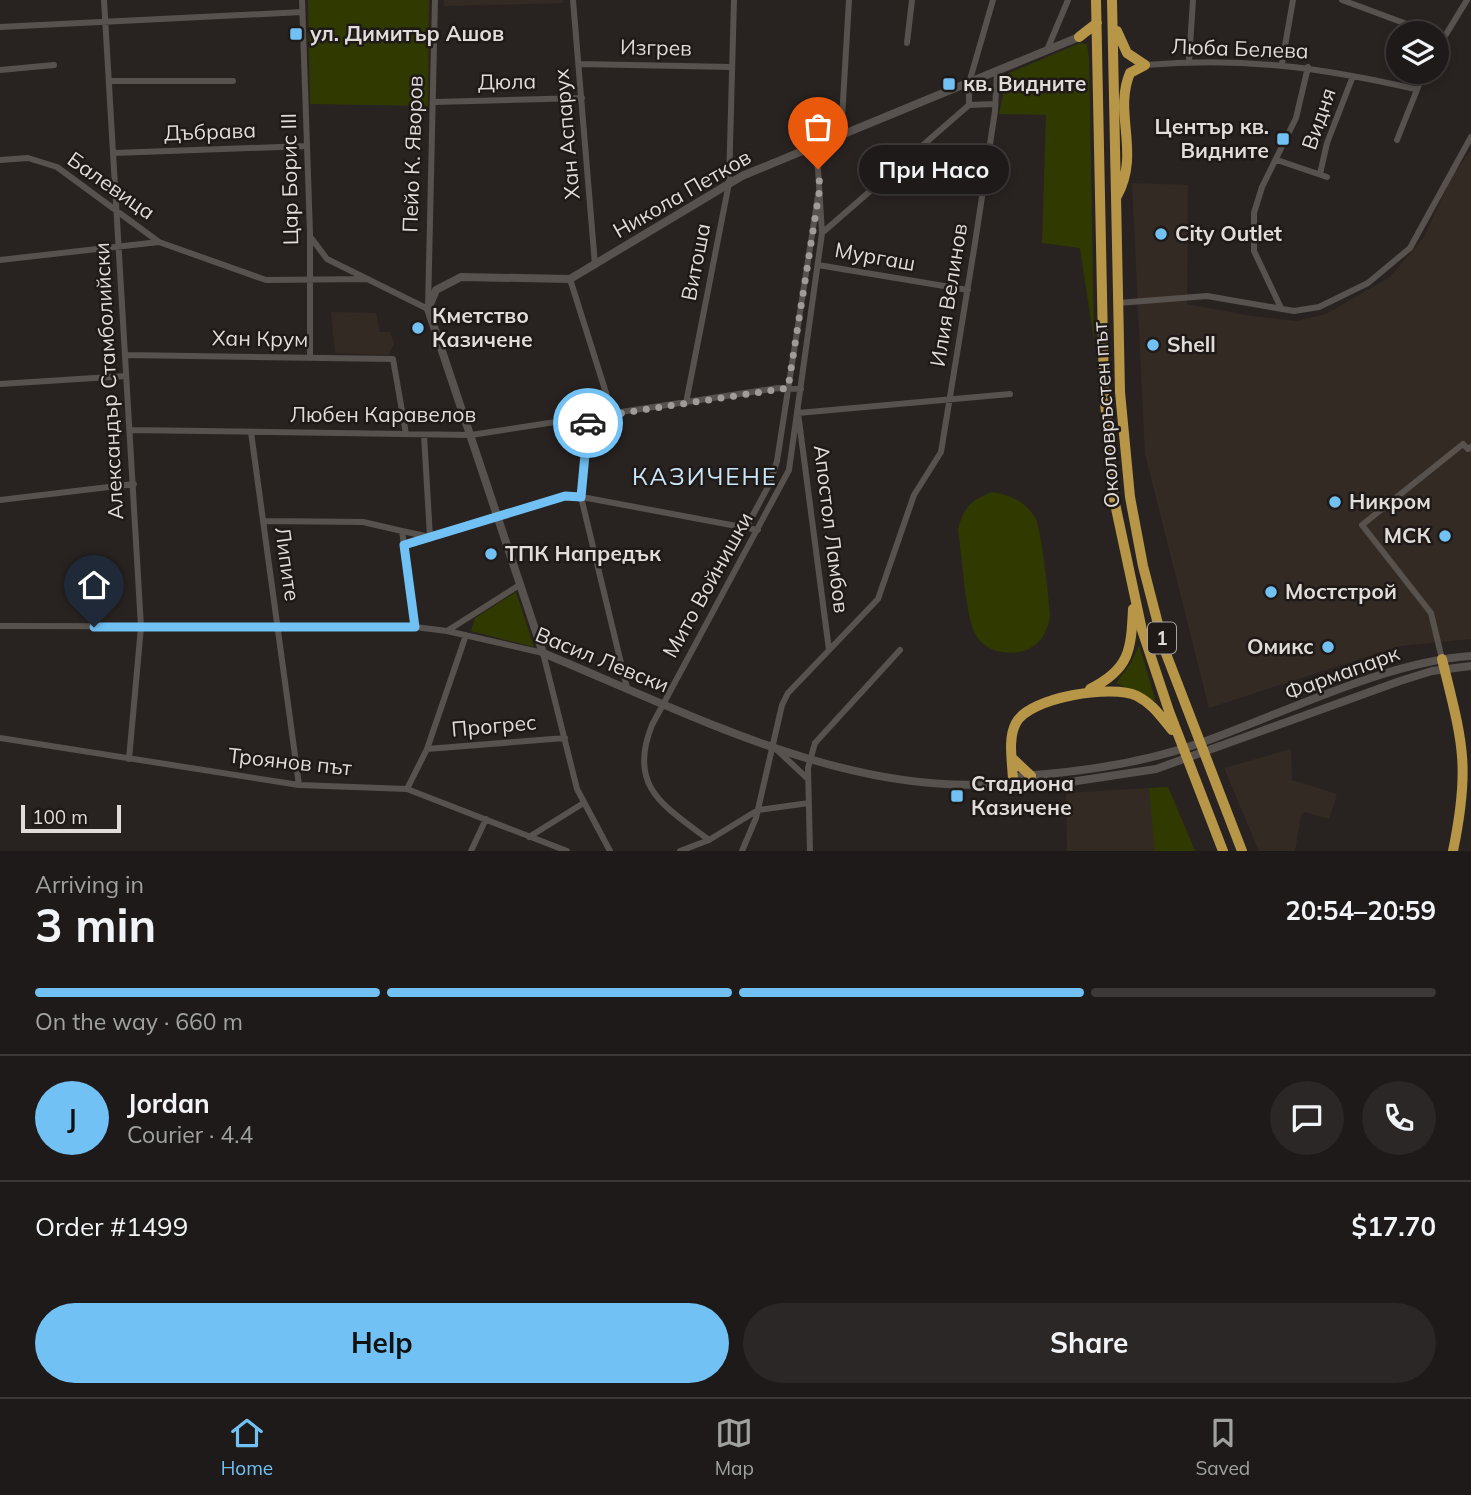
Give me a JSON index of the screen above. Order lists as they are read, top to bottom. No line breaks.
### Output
{"streets":{"highway":["Околовръстен път","1"],"street":["Изгрев","Люба Белева","Дюла","Видня","Дъбрава","Хан Аспарух","Пейо К. Яворов","Цар Борис III","Балевица","Никола Петков","Мургаш","Витоша","Илия Велинов","Хан Крум","Александър Стамболийски","Любен Каравелов","Апостол Ламбов","Липите","Мито Войнишки","Васил Левски","Фармапарк","Прогрес","Троянов път"]},"crossings":[["Изгрев","Хан Аспарух"],["Изгрев","Витоша"],["Люба Белева","Видня"],["Дюла","Хан Аспарух"],["Дюла","Пейо К. Яворов"],["Дъбрава","Цар Борис III"],["Дъбрава","Александър Стамболийски"],["Хан Аспарух","Никола Петков"],["Цар Борис III","Хан Крум"],["Балевица","Александър Стамболийски"],["Никола Петков","Витоша"],["Никола Петков","Илия Велинов"],["Никола Петков","Мито Войнишки"],["Мургаш","Илия Велинов"],["Мургаш","Мито Войнишки"],["Витоша","Любен Каравелов"],["Илия Велинов","Апостол Ламбов"],["Илия Велинов","Васил Левски"],["Хан Крум","Александър Стамболийски"],["Хан Крум","Любен Каравелов"],["Александър Стамболийски","Любен Каравелов"],["Александър Стамболийски","Васил Левски"],["Александър Стамболийски","Троянов път"],["Любен Каравелов","Липите"],["Любен Каравелов","Мито Войнишки"],["Апостол Ламбов","Мито Войнишки"],["Липите","Васил Левски"],["Липите","Троянов път"],["Мито Войнишки","Васил Левски"],["Васил Левски","Фармапарк"]],"districts":["КАЗИЧЕНЕ"],"places":{"transit":["ул. Димитър Ашов","кв. Видните","Център кв. Видните","Стадиона Казичене"],"other":["При Насо","City Outlet","Кметство Казичене","Shell","Никром","МСК","ТПК Напредък","Мостстрой","Омикс"]},"scale_bar":"100 m","page":{"bubble":"При Насо","scale":"100 m","heading":["3 min","Arriving in","20:54–20:59"],"panel":["Jordan","Courier · 4.4","Order #1499","$17.70"],"bar":"On the way · 660 m","round":"J","buttons":["Help","Share"],"tabs":["Home","Map","Saved"]}}
